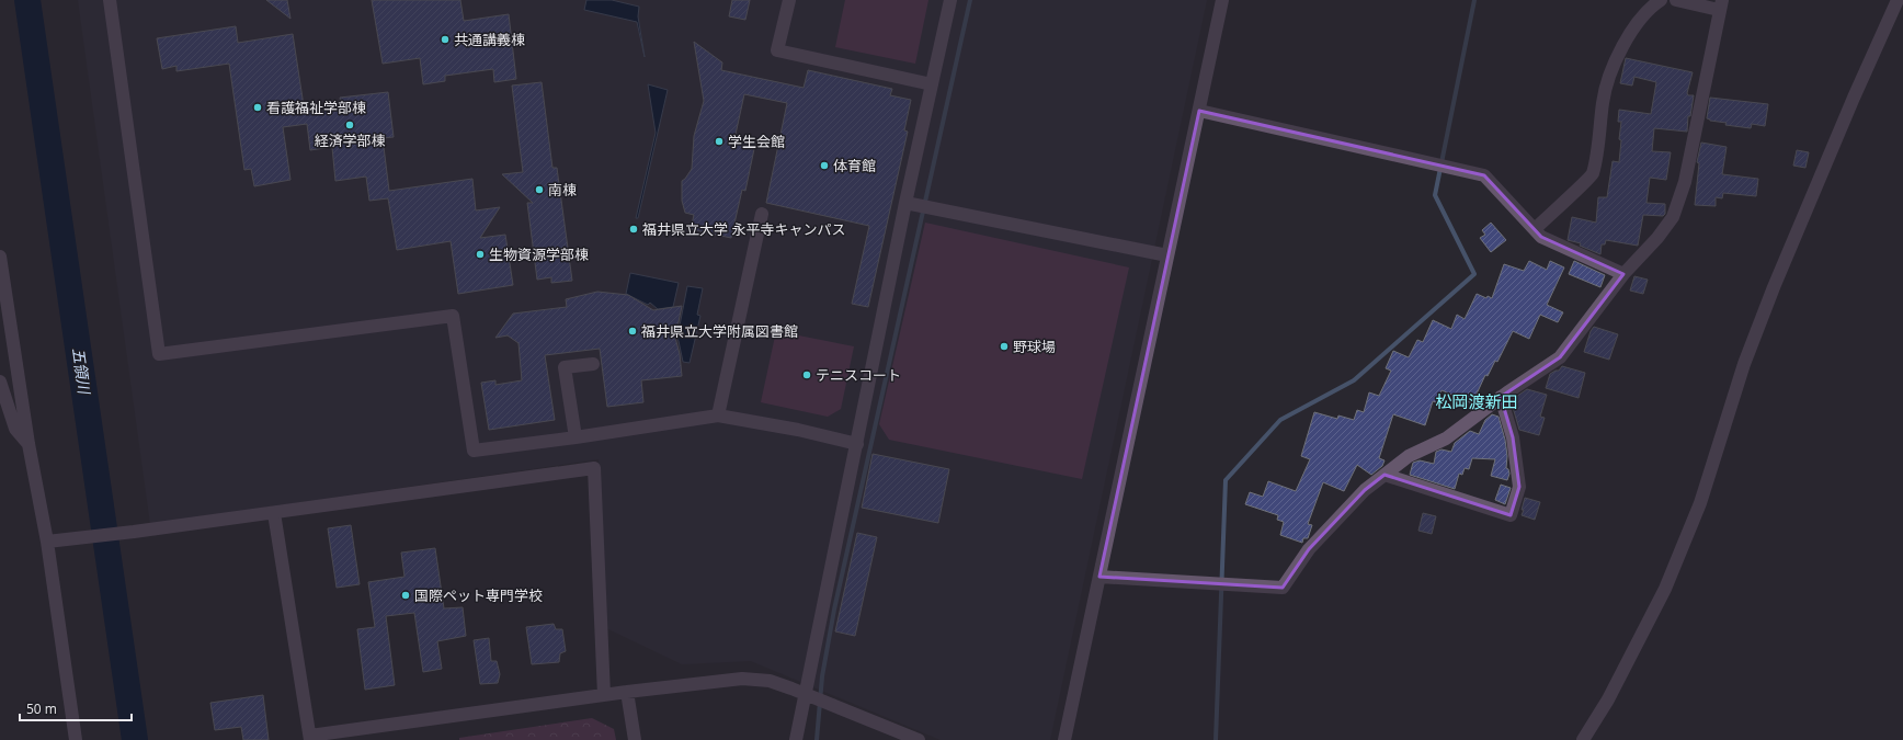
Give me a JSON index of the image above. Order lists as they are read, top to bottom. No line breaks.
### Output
{"districts":["松岡渡新田"],"water":["五領川"],"places":["共通講義棟","看護福祉学部棟","経済学部棟","学生会館","体育館","南棟","福井県立大学 永平寺キャンパス","生物資源学部棟","福井県立大学附属図書館","野球場","テニスコート","国際ペット専門学校"],"scale_bar":"50 m"}
